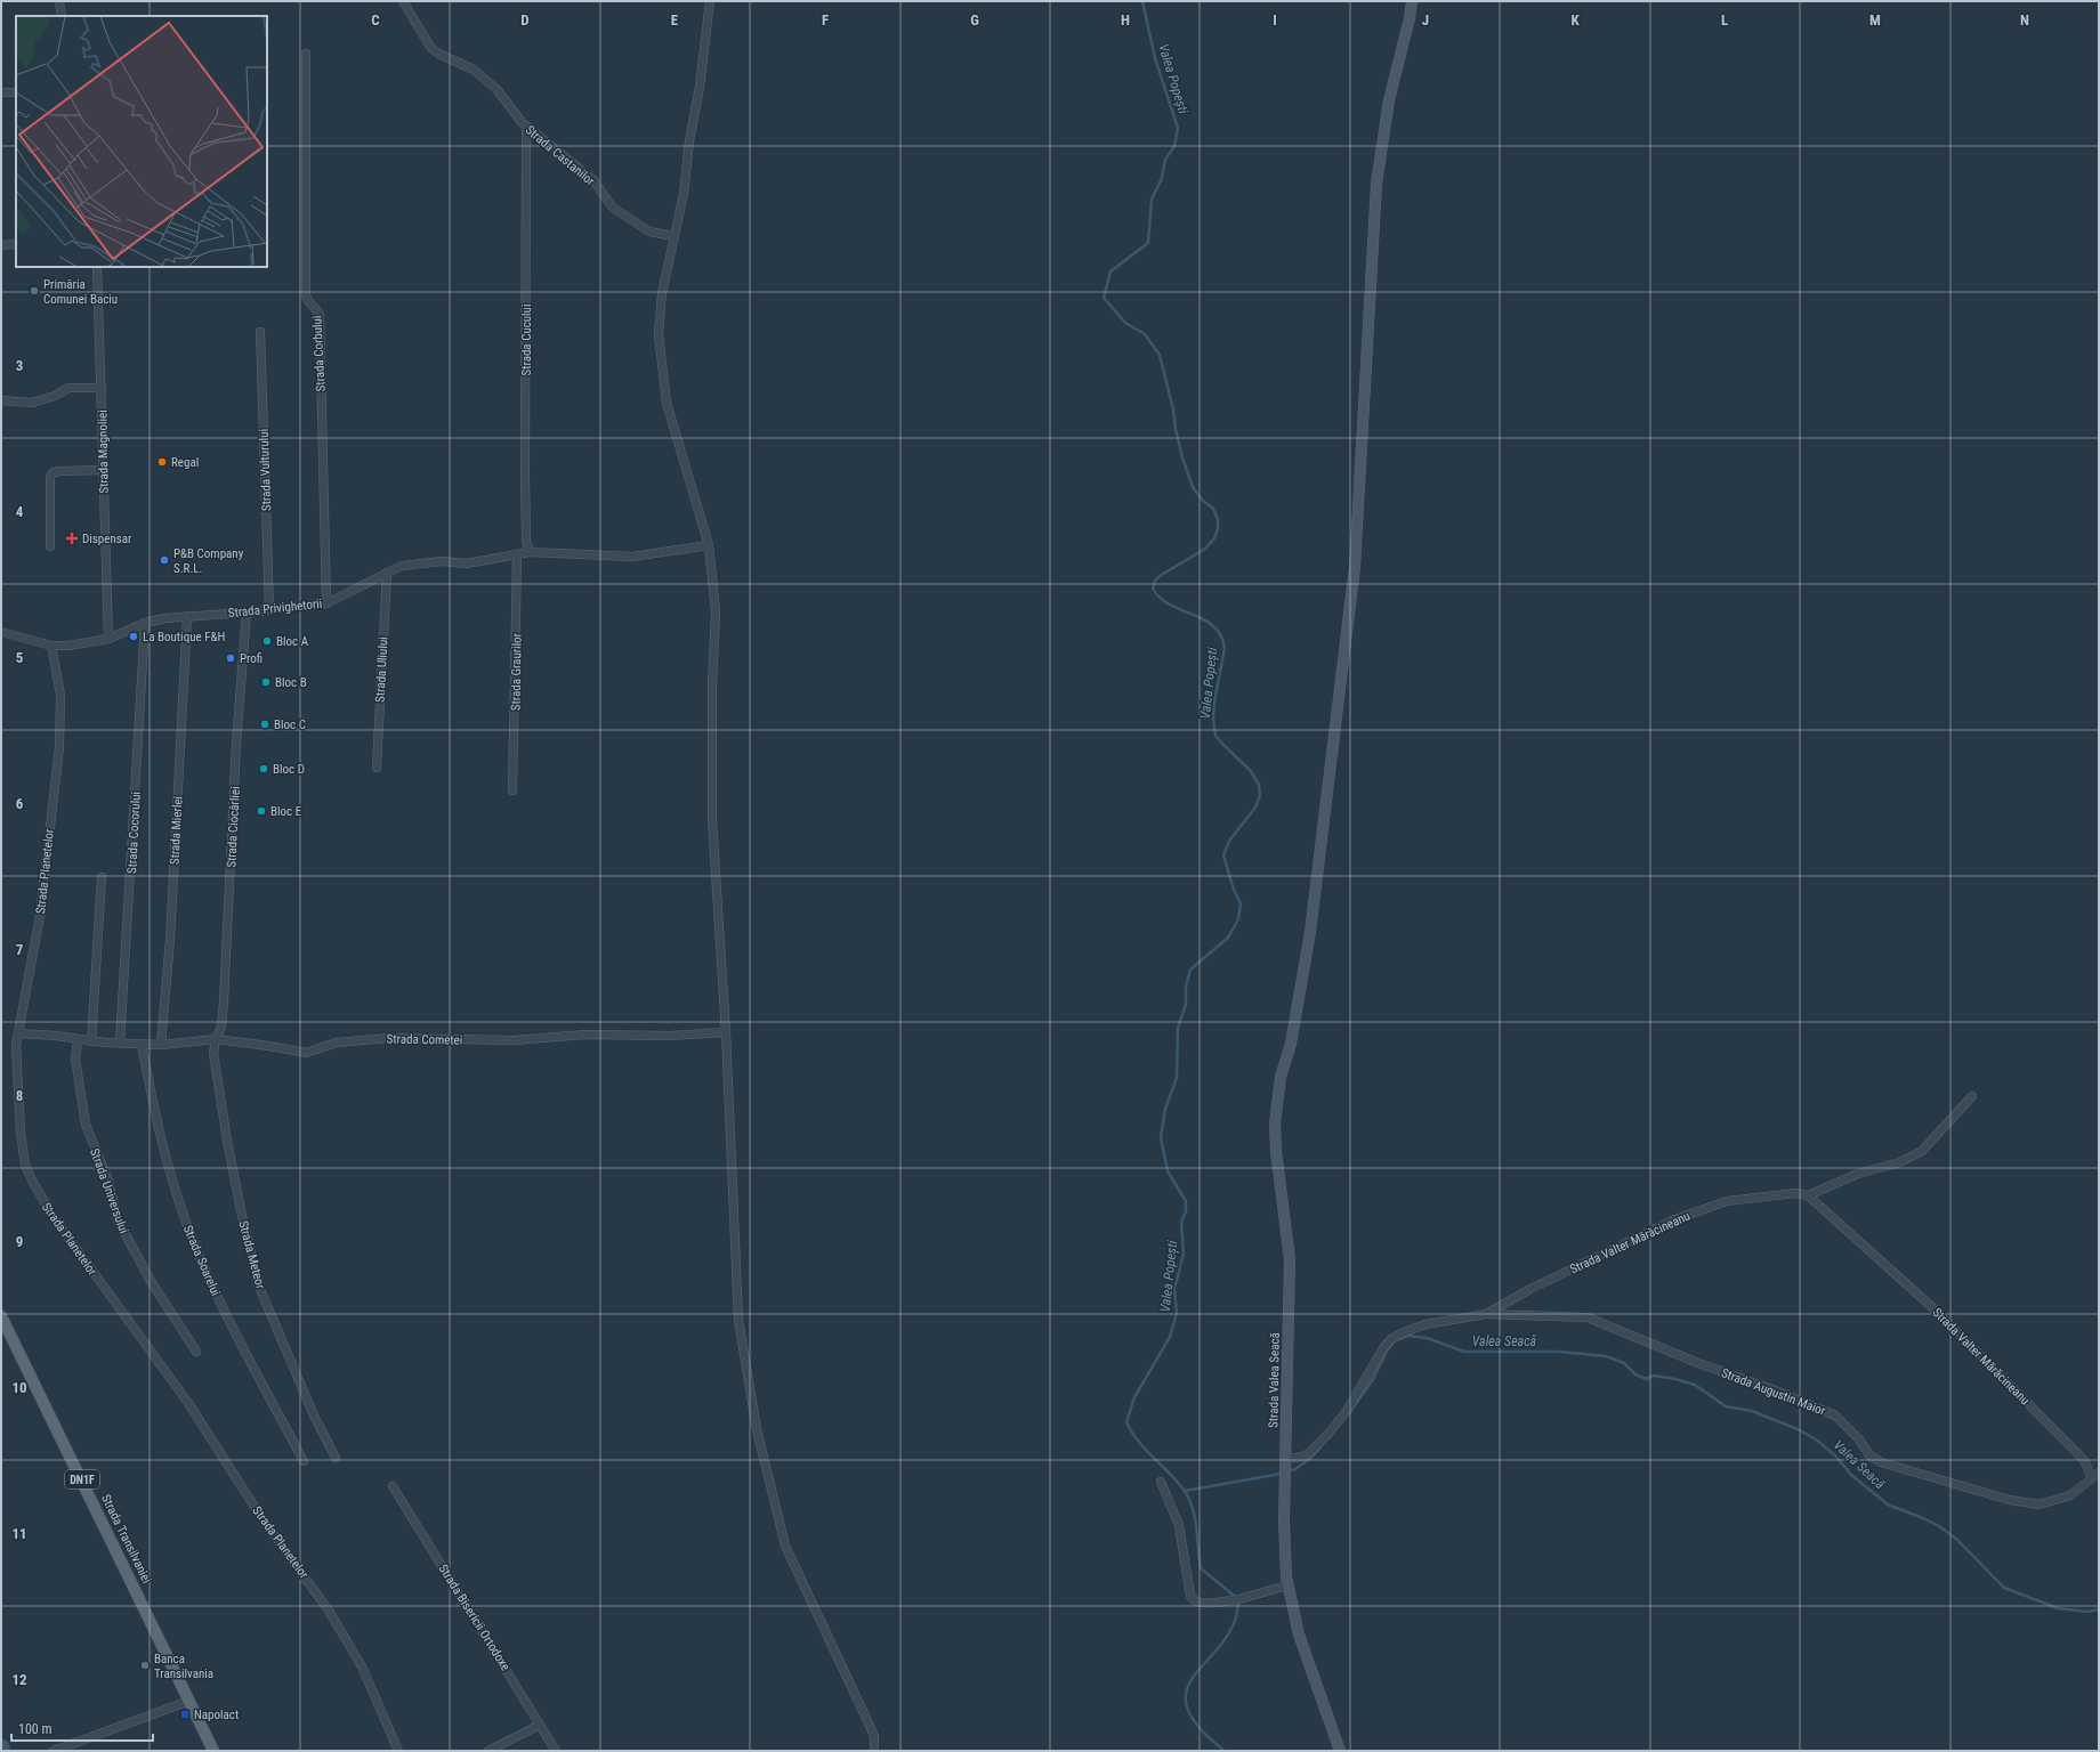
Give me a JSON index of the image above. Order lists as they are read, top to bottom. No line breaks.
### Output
{"streets":{"main road":["Strada Valea Seacă","DN1F","Strada Transilvaniei"],"street":["Strada Castanilor","Strada Cucului","Strada Corbului","Strada Magnoliei","Strada Vulturului","Strada Privighetorii","Strada Uliului","Strada Graurilor","Strada Ciocârliei","Strada Mierlei","Strada Cocorului","Strada Planetelor","Strada Cometei","Strada Universului","Strada Valter Mărăcineanu","Strada Meteor","Strada Soarelui","Strada Augustin Maior","Strada Bisericii Ortodoxe"]},"crossings":[["Strada Castanilor","Strada Cucului"],["Strada Cucului","Strada Privighetorii"],["Strada Corbului","Strada Privighetorii"],["Strada Magnoliei","Strada Privighetorii"],["Strada Vulturului","Strada Privighetorii"],["Strada Privighetorii","Strada Uliului"],["Strada Privighetorii","Strada Graurilor"],["Strada Privighetorii","Strada Ciocârliei"],["Strada Privighetorii","Strada Mierlei"],["Strada Privighetorii","Strada Cocorului"],["Strada Privighetorii","Strada Planetelor"],["Strada Ciocârliei","Strada Cometei"],["Strada Ciocârliei","Strada Meteor"],["Strada Mierlei","Strada Cometei"],["Strada Cocorului","Strada Cometei"],["Strada Planetelor","Strada Cometei"],["Strada Cometei","Strada Universului"],["Strada Cometei","Strada Meteor"],["Strada Cometei","Strada Soarelui"],["Strada Valter Mărăcineanu","Strada Valea Seacă"],["Strada Valter Mărăcineanu","Strada Augustin Maior"],["DN1F","Strada Transilvaniei"]],"water":["Valea Popești","Valea Seacă"],"places":{"other":["Primăria Comunei Baciu","Regal","P&B Company S.R.L.","La Boutique F&H","Bloc A","Profi","Bloc B","Bloc C","Bloc D","Bloc E","Banca Transilvania"],"health":["Dispensar"],"transit":["Napolact"]},"scale_bar":"100 m","grid":{"columns":["C","D","E","F","G","H","I","J","K","L","M","N"],"rows":["3","4","5","6","7","8","9","10","11","12"]}}
